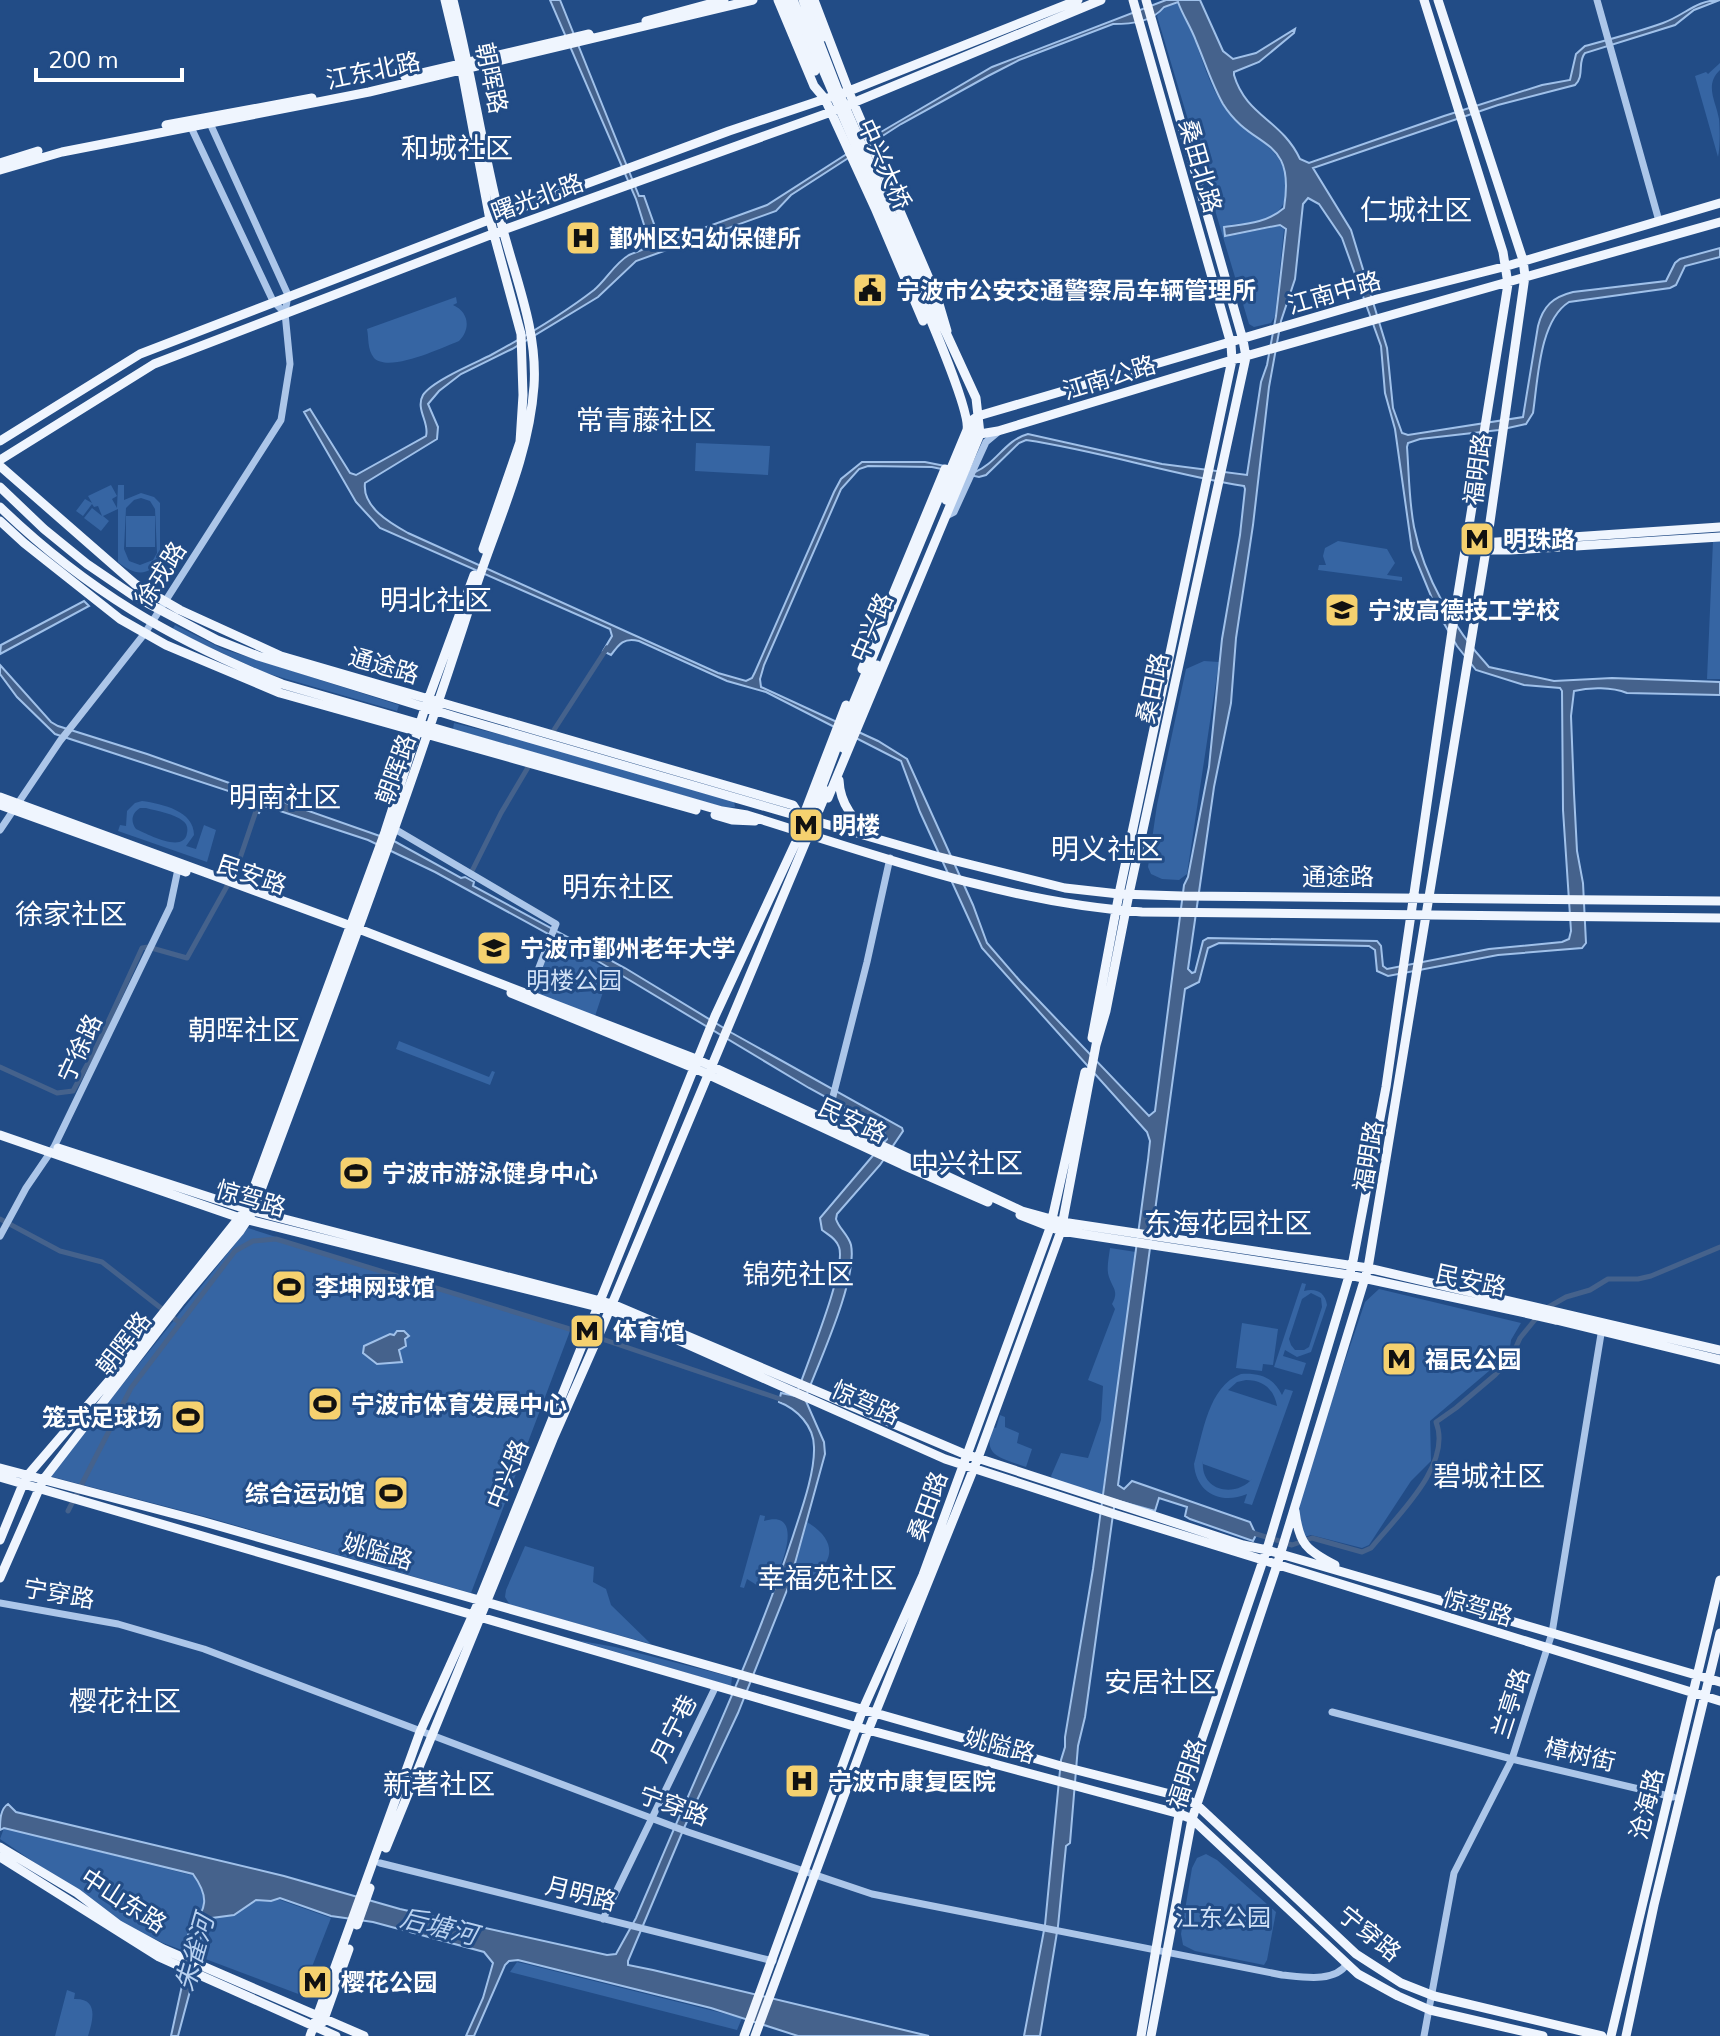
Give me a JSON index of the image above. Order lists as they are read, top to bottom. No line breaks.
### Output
{"streets":{"main road":["江东北路","朝晖路","中兴大桥","桑田北路","曙光北路","江南中路","江南公路","福明路","中兴路","通途路","桑田路","民安路","惊驾路","姚隘路","宁穿路","沧海路","中山东路"],"street":["徐戎路","宁徐路","兰亭路","月宁巷","樟树街","月明路"]},"crossings":[["江东北路","朝晖路"],["朝晖路","曙光北路"],["朝晖路","通途路"],["朝晖路","民安路"],["朝晖路","惊驾路"],["朝晖路","姚隘路"],["桑田北路","江南中路"],["桑田北路","桑田路"],["曙光北路","徐戎路"],["江南中路","江南公路"],["江南中路","福明路"],["江南中路","桑田路"],["江南公路","桑田路"],["福明路","通途路"],["福明路","民安路"],["福明路","惊驾路"],["福明路","姚隘路"],["福明路","宁穿路"],["徐戎路","通途路"],["徐戎路","民安路"],["中兴路","通途路"],["中兴路","民安路"],["中兴路","惊驾路"],["中兴路","姚隘路"],["中兴路","宁穿路"],["中兴路","月明路"],["中兴路","中山东路"],["通途路","桑田路"],["桑田路","民安路"],["桑田路","惊驾路"],["桑田路","姚隘路"],["桑田路","宁穿路"],["桑田路","月明路"],["民安路","宁徐路"],["民安路","兰亭路"],["宁徐路","惊驾路"],["惊驾路","兰亭路"],["惊驾路","沧海路"],["姚隘路","宁穿路"],["姚隘路","月宁巷"],["宁穿路","兰亭路"],["宁穿路","月宁巷"],["兰亭路","樟树街"],["月宁巷","月明路"],["樟树街","沧海路"]],"districts":["和城社区","仁城社区","常青藤社区","明北社区","明南社区","明义社区","明东社区","徐家社区","朝晖社区","中兴社区","东海花园社区","锦苑社区","碧城社区","幸福苑社区","安居社区","樱花社区","新著社区"],"water":["后塘河","朱雀河"],"parks":["明楼公园","江东公园"],"places":{"hospital":["鄞州区妇幼保健所","宁波市康复医院"],"public building":["宁波市公安交通警察局车辆管理所"],"metro station":["明珠路","明楼","体育馆","福民公园","樱花公园"],"school or university":["宁波高德技工学校","宁波市鄞州老年大学"],"sports":["宁波市游泳健身中心","李坤网球馆","宁波市体育发展中心","笼式足球场","综合运动馆"]},"scale_bar":"200 m"}
